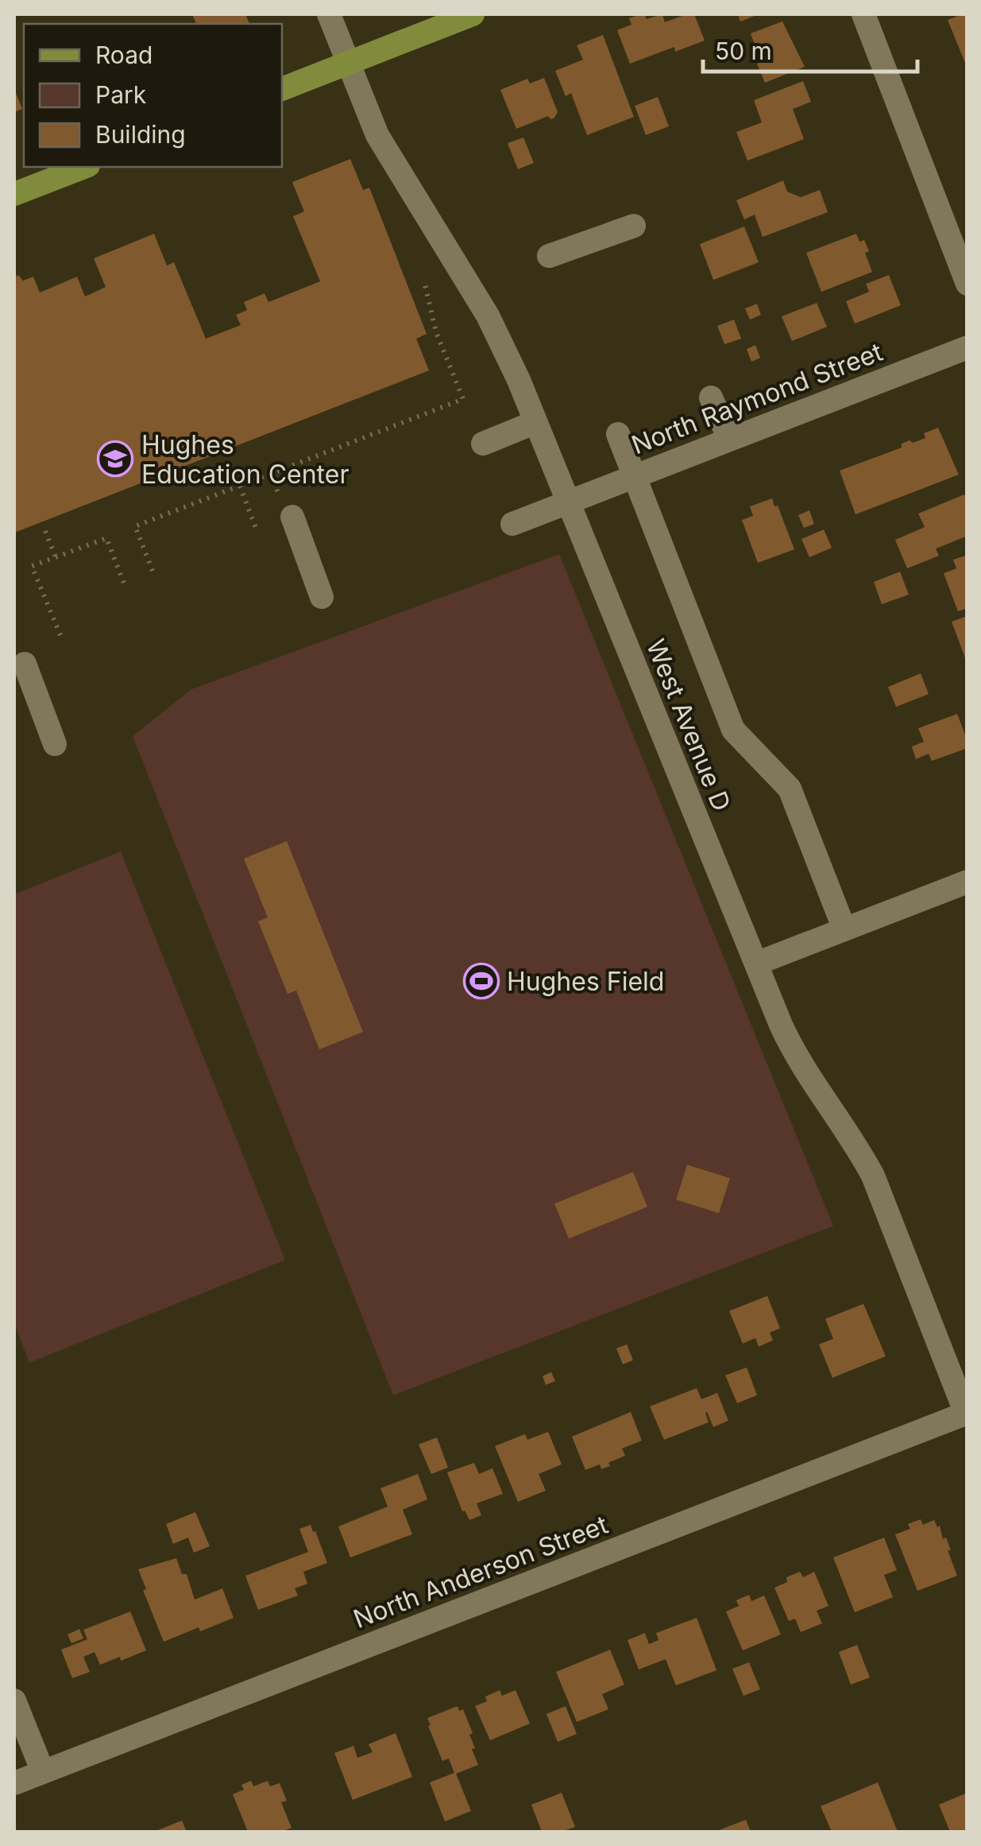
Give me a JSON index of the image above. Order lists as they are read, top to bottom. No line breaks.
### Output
{"streets":{"street":["North Raymond Street","West Avenue D","North Anderson Street"]},"crossings":[["North Raymond Street","West Avenue D"],["West Avenue D","North Anderson Street"]],"places":{"school or university":["Hughes Education Center"],"sports":["Hughes Field"]},"legend":["Road","Park","Building"],"scale_bar":"50 m"}
